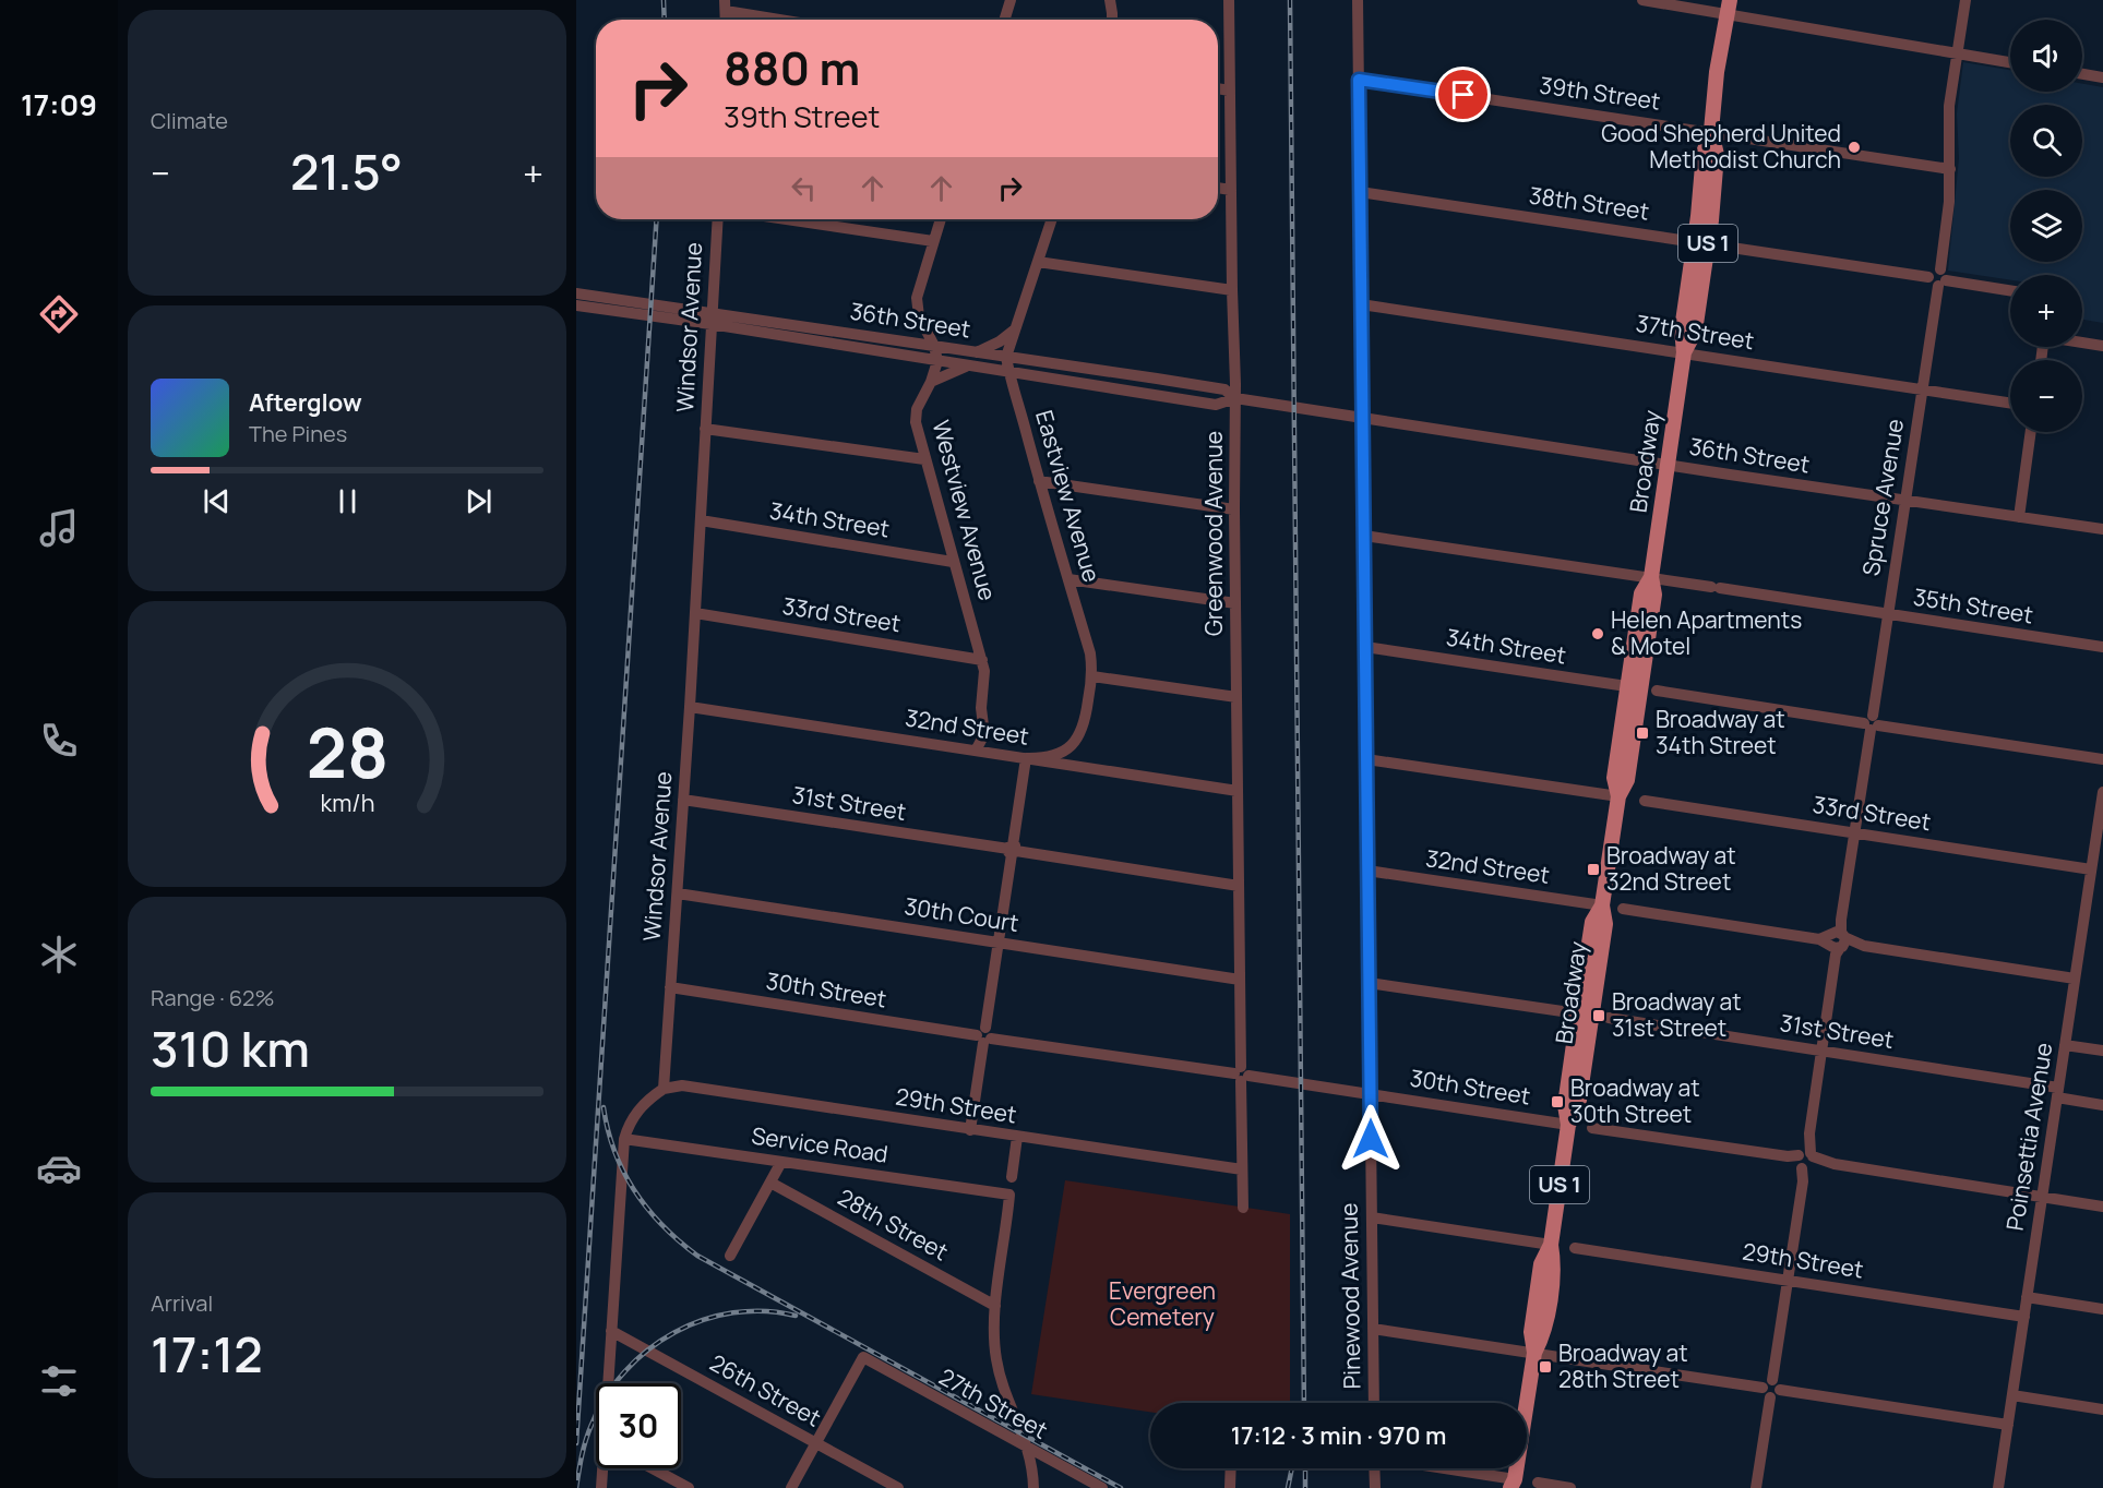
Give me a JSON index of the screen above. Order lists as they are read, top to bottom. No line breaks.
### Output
{"streets":{"main road":["US 1","Broadway"],"street":["39th Street","38th Street","36th Street","Windsor Avenue","37th Street","Eastview Avenue","Spruce Avenue","Westview Avenue","34th Street","Greenwood Avenue","35th Street","33rd Street","32nd Street","31st Street","30th Court","30th Street","29th Street","Poinsettia Avenue","Service Road","28th Street","Pinewood Avenue","26th Street","27th Street"]},"crossings":[["39th Street","Broadway"],["39th Street","Spruce Avenue"],["39th Street","Pinewood Avenue"],["38th Street","Broadway"],["38th Street","Spruce Avenue"],["38th Street","Pinewood Avenue"],["36th Street","Windsor Avenue"],["36th Street","Broadway"],["36th Street","Eastview Avenue"],["36th Street","Spruce Avenue"],["36th Street","Westview Avenue"],["36th Street","Greenwood Avenue"],["36th Street","Pinewood Avenue"],["Windsor Avenue","34th Street"],["Windsor Avenue","33rd Street"],["Windsor Avenue","32nd Street"],["Windsor Avenue","31st Street"],["Windsor Avenue","30th Court"],["Windsor Avenue","30th Street"],["Windsor Avenue","29th Street"],["37th Street","Broadway"],["37th Street","Spruce Avenue"],["37th Street","Pinewood Avenue"],["Broadway","34th Street"],["Broadway","35th Street"],["Broadway","32nd Street"],["Broadway","30th Street"],["Eastview Avenue","32nd Street"],["Spruce Avenue","35th Street"],["Spruce Avenue","33rd Street"],["Spruce Avenue","31st Street"],["Westview Avenue","34th Street"],["Westview Avenue","33rd Street"],["Westview Avenue","32nd Street"],["34th Street","Pinewood Avenue"],["Greenwood Avenue","32nd Street"],["Greenwood Avenue","31st Street"],["Greenwood Avenue","30th Court"],["Greenwood Avenue","30th Street"],["Greenwood Avenue","29th Street"],["35th Street","Pinewood Avenue"],["33rd Street","Poinsettia Avenue"],["32nd Street","Pinewood Avenue"],["31st Street","Poinsettia Avenue"],["30th Street","Pinewood Avenue"],["29th Street","Poinsettia Avenue"],["Service Road","28th Street"],["26th Street","27th Street"]],"parks":["Evergreen Cemetery"],"places":{"other":["Good Shepherd United Methodist Church","Helen Apartments & Motel"],"transit":["Broadway at 34th Street","Broadway at 32nd Street","Broadway at 31st Street","Broadway at 30th Street","Broadway at 28th Street"]},"page":{"tabs":"17:09","tile":["Climate",["Range · 62%","310 km"],["Arrival","17:12"]],"map_buttons":["+","−"],"turn":["880 m","39th Street"],"heat":["−","21.5°","+"],"song":["Afterglow","The Pines"],"limit":"30","trip":"17:12 · 3 min · 970 m","gauge":["28","km/h"]}}
